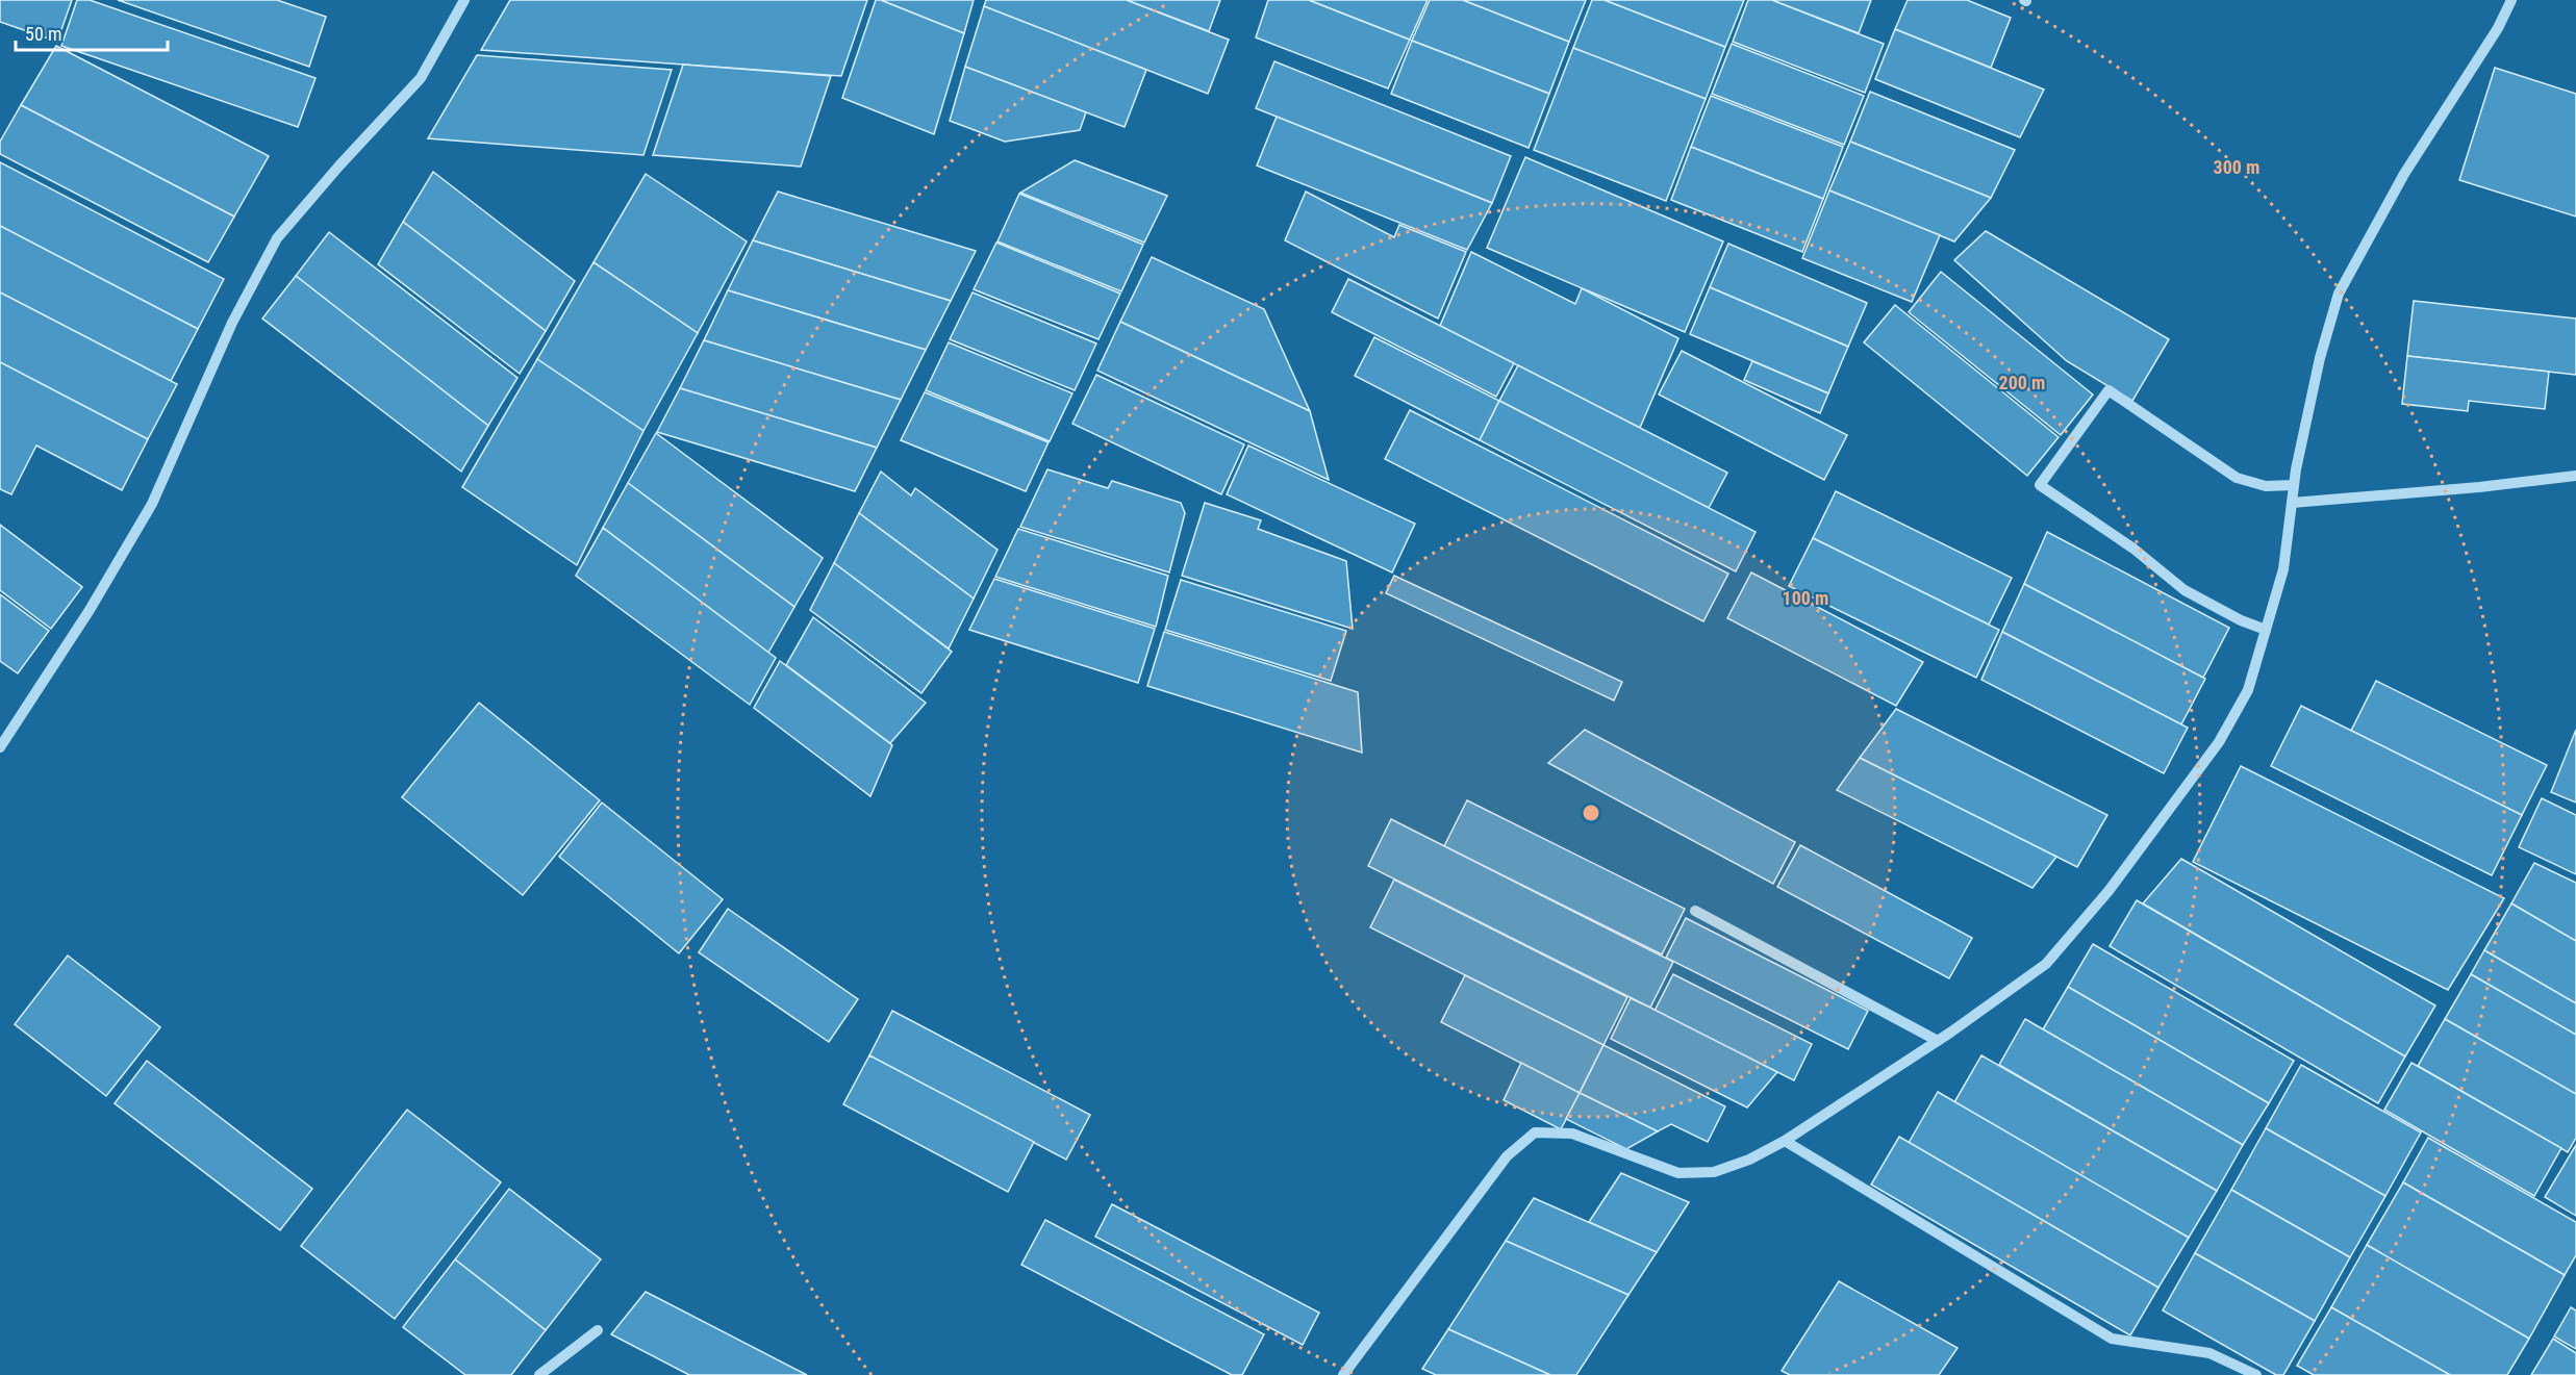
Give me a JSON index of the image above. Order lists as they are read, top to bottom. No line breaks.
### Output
{"scale_bar":"50 m","rings":["300 m","200 m","100 m"]}
